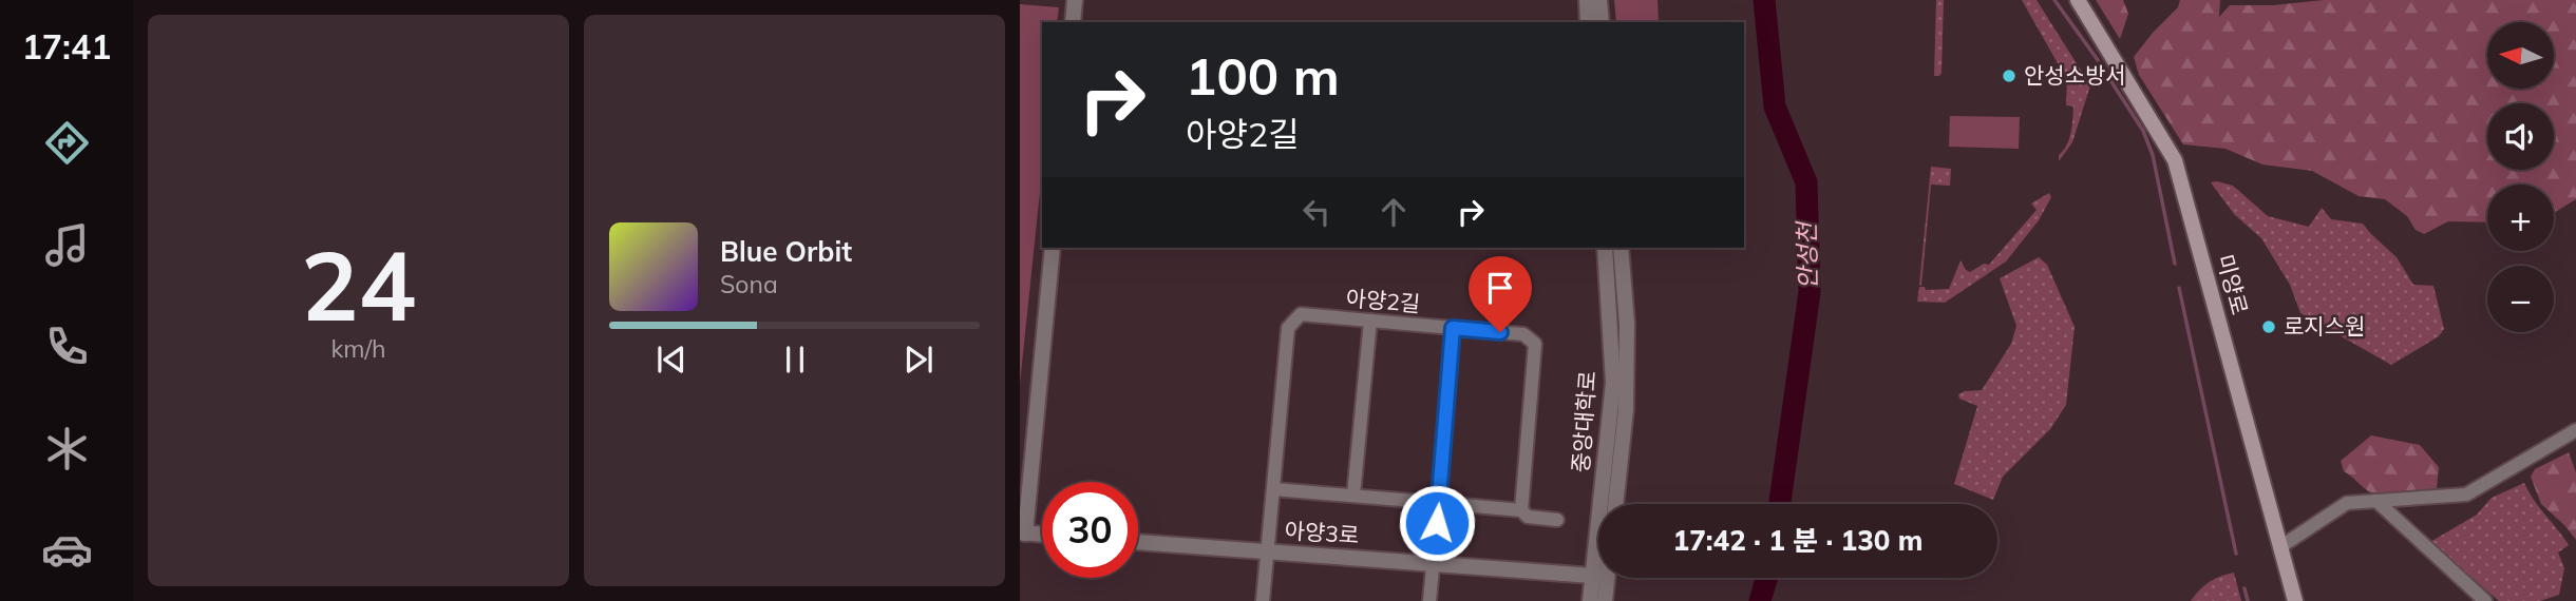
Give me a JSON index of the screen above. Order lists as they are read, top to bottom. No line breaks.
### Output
{"streets":{"main road":["미양로"],"street":["아양2길","중앙대학로","아양3로"]},"crossings":[["아양2길","아양3로"]],"water":["안성천"],"places":["안성소방서","로지스원"],"north":"left","page":{"tabs":"17:41","tile":["24","km/h"],"map_buttons":["+","−"],"turn":["100 m","아양2길"],"song":["Blue Orbit","Sona"],"limit":"30","trip":"17:42 · 1 분 · 130 m"}}
